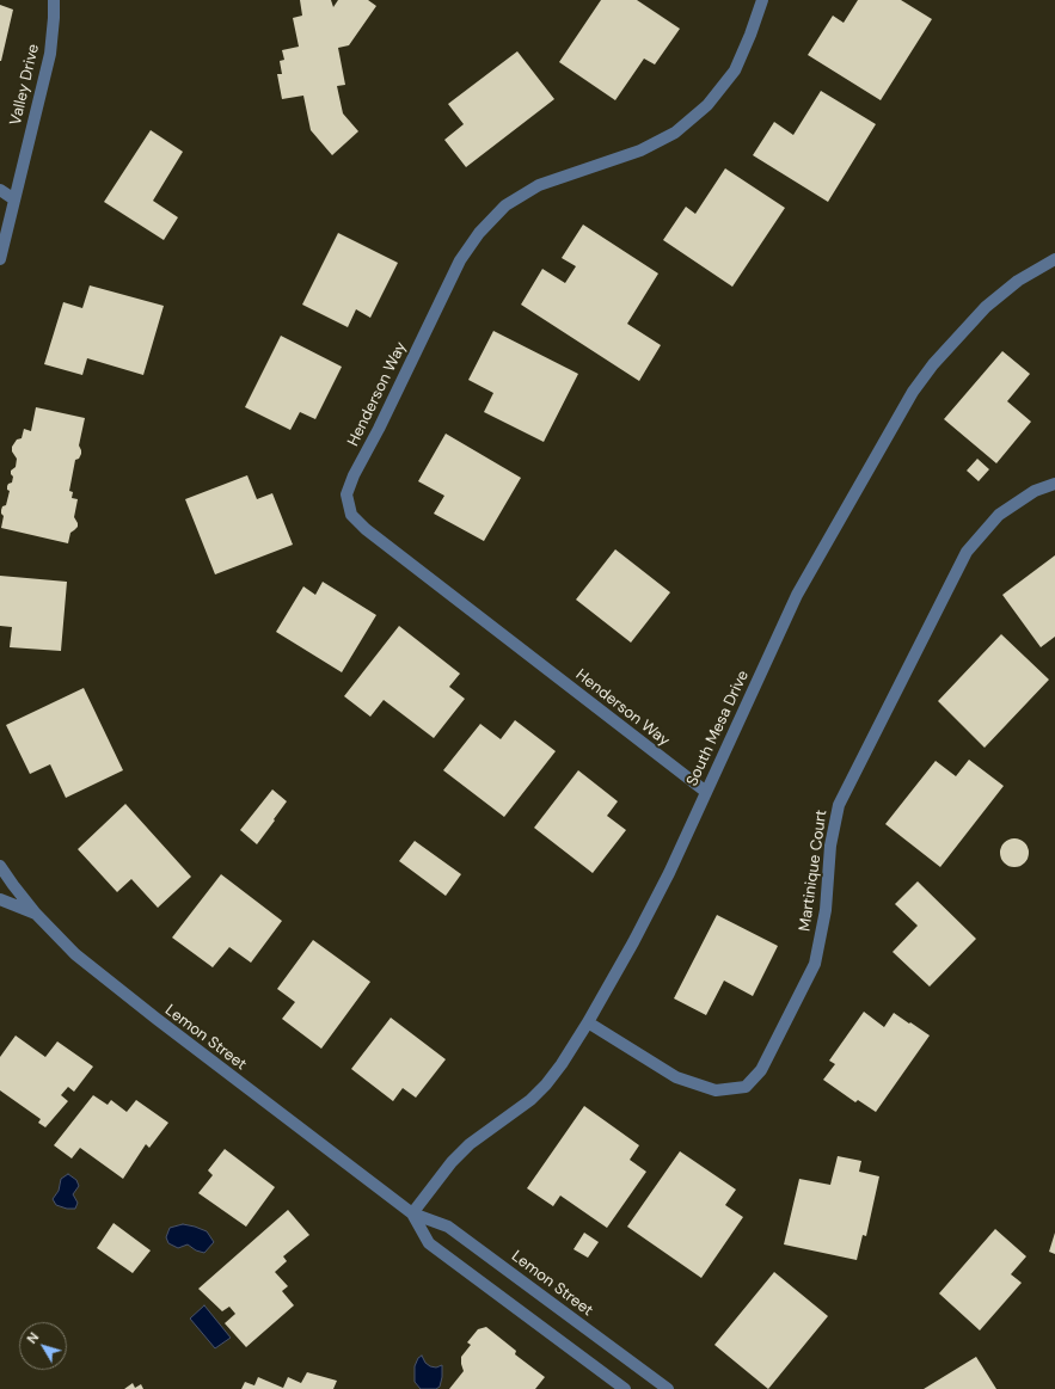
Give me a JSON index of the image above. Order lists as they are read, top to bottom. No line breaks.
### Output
{"streets":{"street":["Valley Drive","Henderson Way","South Mesa Drive","Martinique Court","Lemon Street"]},"crossings":[["Henderson Way","South Mesa Drive"],["South Mesa Drive","Martinique Court"],["South Mesa Drive","Lemon Street"]],"north":"top left"}
